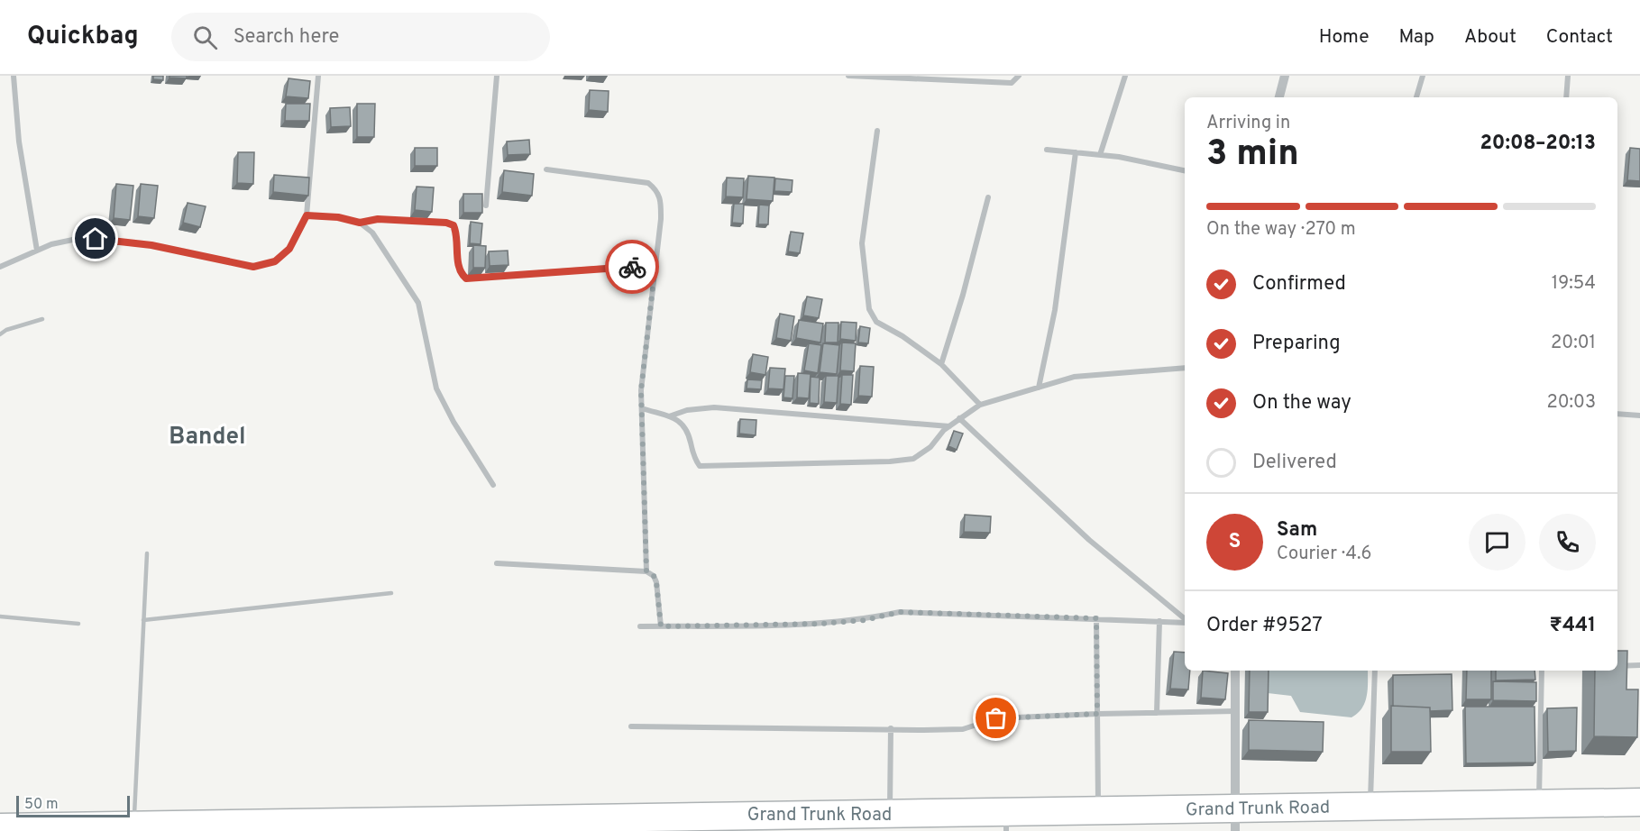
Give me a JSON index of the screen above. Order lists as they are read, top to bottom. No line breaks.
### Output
{"streets":{"main road":["Grand Trunk Road"]},"districts":["Bandel"],"scale_bar":"50 m","page":{"header":"Quickbag","search":"Search here","nav":["Home","Map","About","Contact"],"heading":["3 min","Arriving in","20:08–20:13"],"panel":["Sam","Courier · 4.6","Order #9527","₹441"],"bar":"On the way · 270 m","list":[["Confirmed","19:54"],["Preparing","20:01"],["On the way","20:03"],"Delivered"],"round":"S","scale":"50 m"}}
